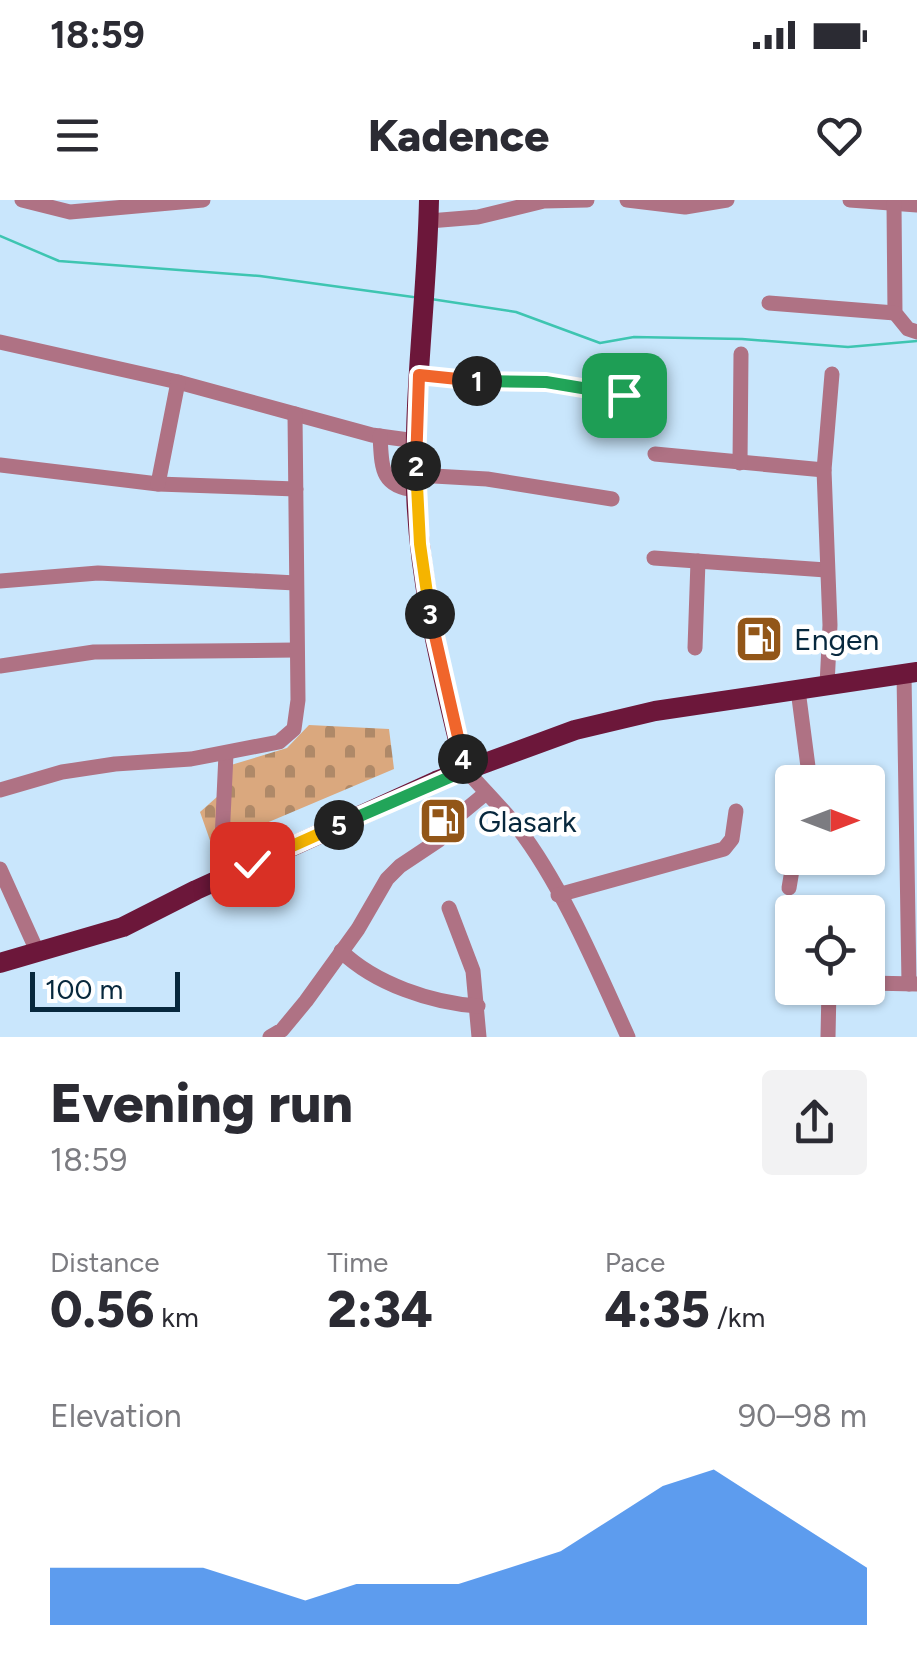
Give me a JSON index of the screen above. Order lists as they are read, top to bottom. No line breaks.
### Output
{"places":{"fuel station":["Engen","Glasark"]},"scale_bar":"100 m","north":"right","page":{"status":"18:59","header":"Kadence","pins":["1","2","3","4","5"],"scale":"100 m","heading":["Evening run","18:59"],"stats":[["Distance","0.56 km"],["Time","2:34"],["Pace","4:35 /km"]],"chart":["Elevation","90–98 m"]}}
